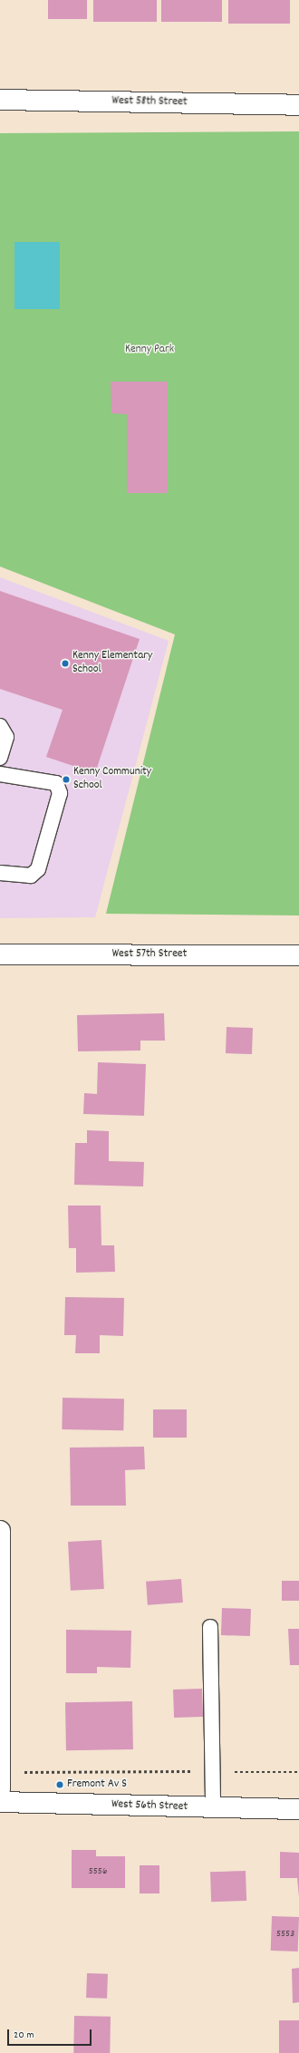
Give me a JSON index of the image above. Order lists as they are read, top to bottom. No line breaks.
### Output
{"streets":{"street":["West 58th Street","West 57th Street","West 56th Street"]},"parks":["Kenny Park"],"places":["Kenny Elementary School","Kenny Community School","Fremont Av S"],"house_numbers":["5556","5553"],"scale_bar":"20 m"}
